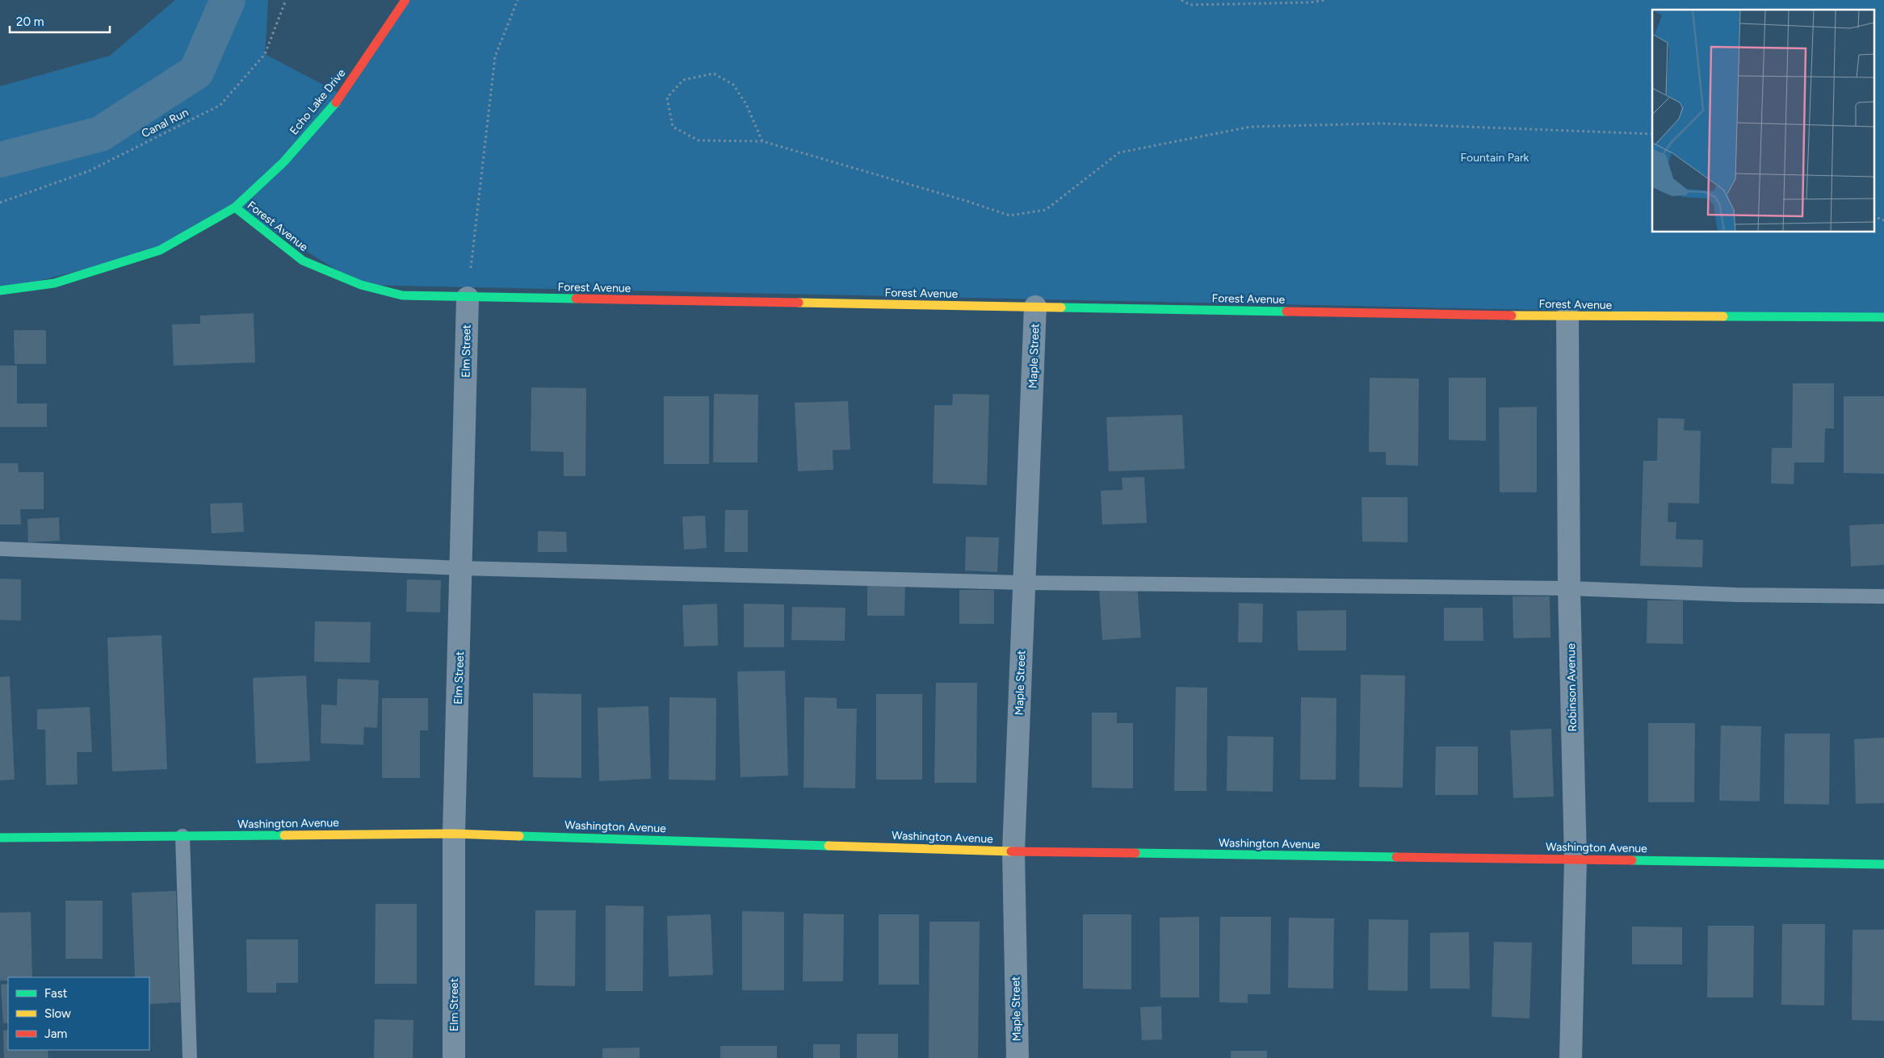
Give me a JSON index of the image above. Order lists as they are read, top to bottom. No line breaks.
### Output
{"streets":{"street":["Echo Lake Drive","Forest Avenue","Elm Street","Maple Street","Robinson Avenue","Washington Avenue"],"path":["Canal Run"]},"crossings":[["Echo Lake Drive","Forest Avenue"],["Forest Avenue","Elm Street"],["Forest Avenue","Maple Street"],["Forest Avenue","Robinson Avenue"],["Elm Street","Washington Avenue"],["Maple Street","Washington Avenue"],["Robinson Avenue","Washington Avenue"]],"parks":["Fountain Park"],"legend":["Fast","Slow","Jam"],"scale_bar":"20 m"}
